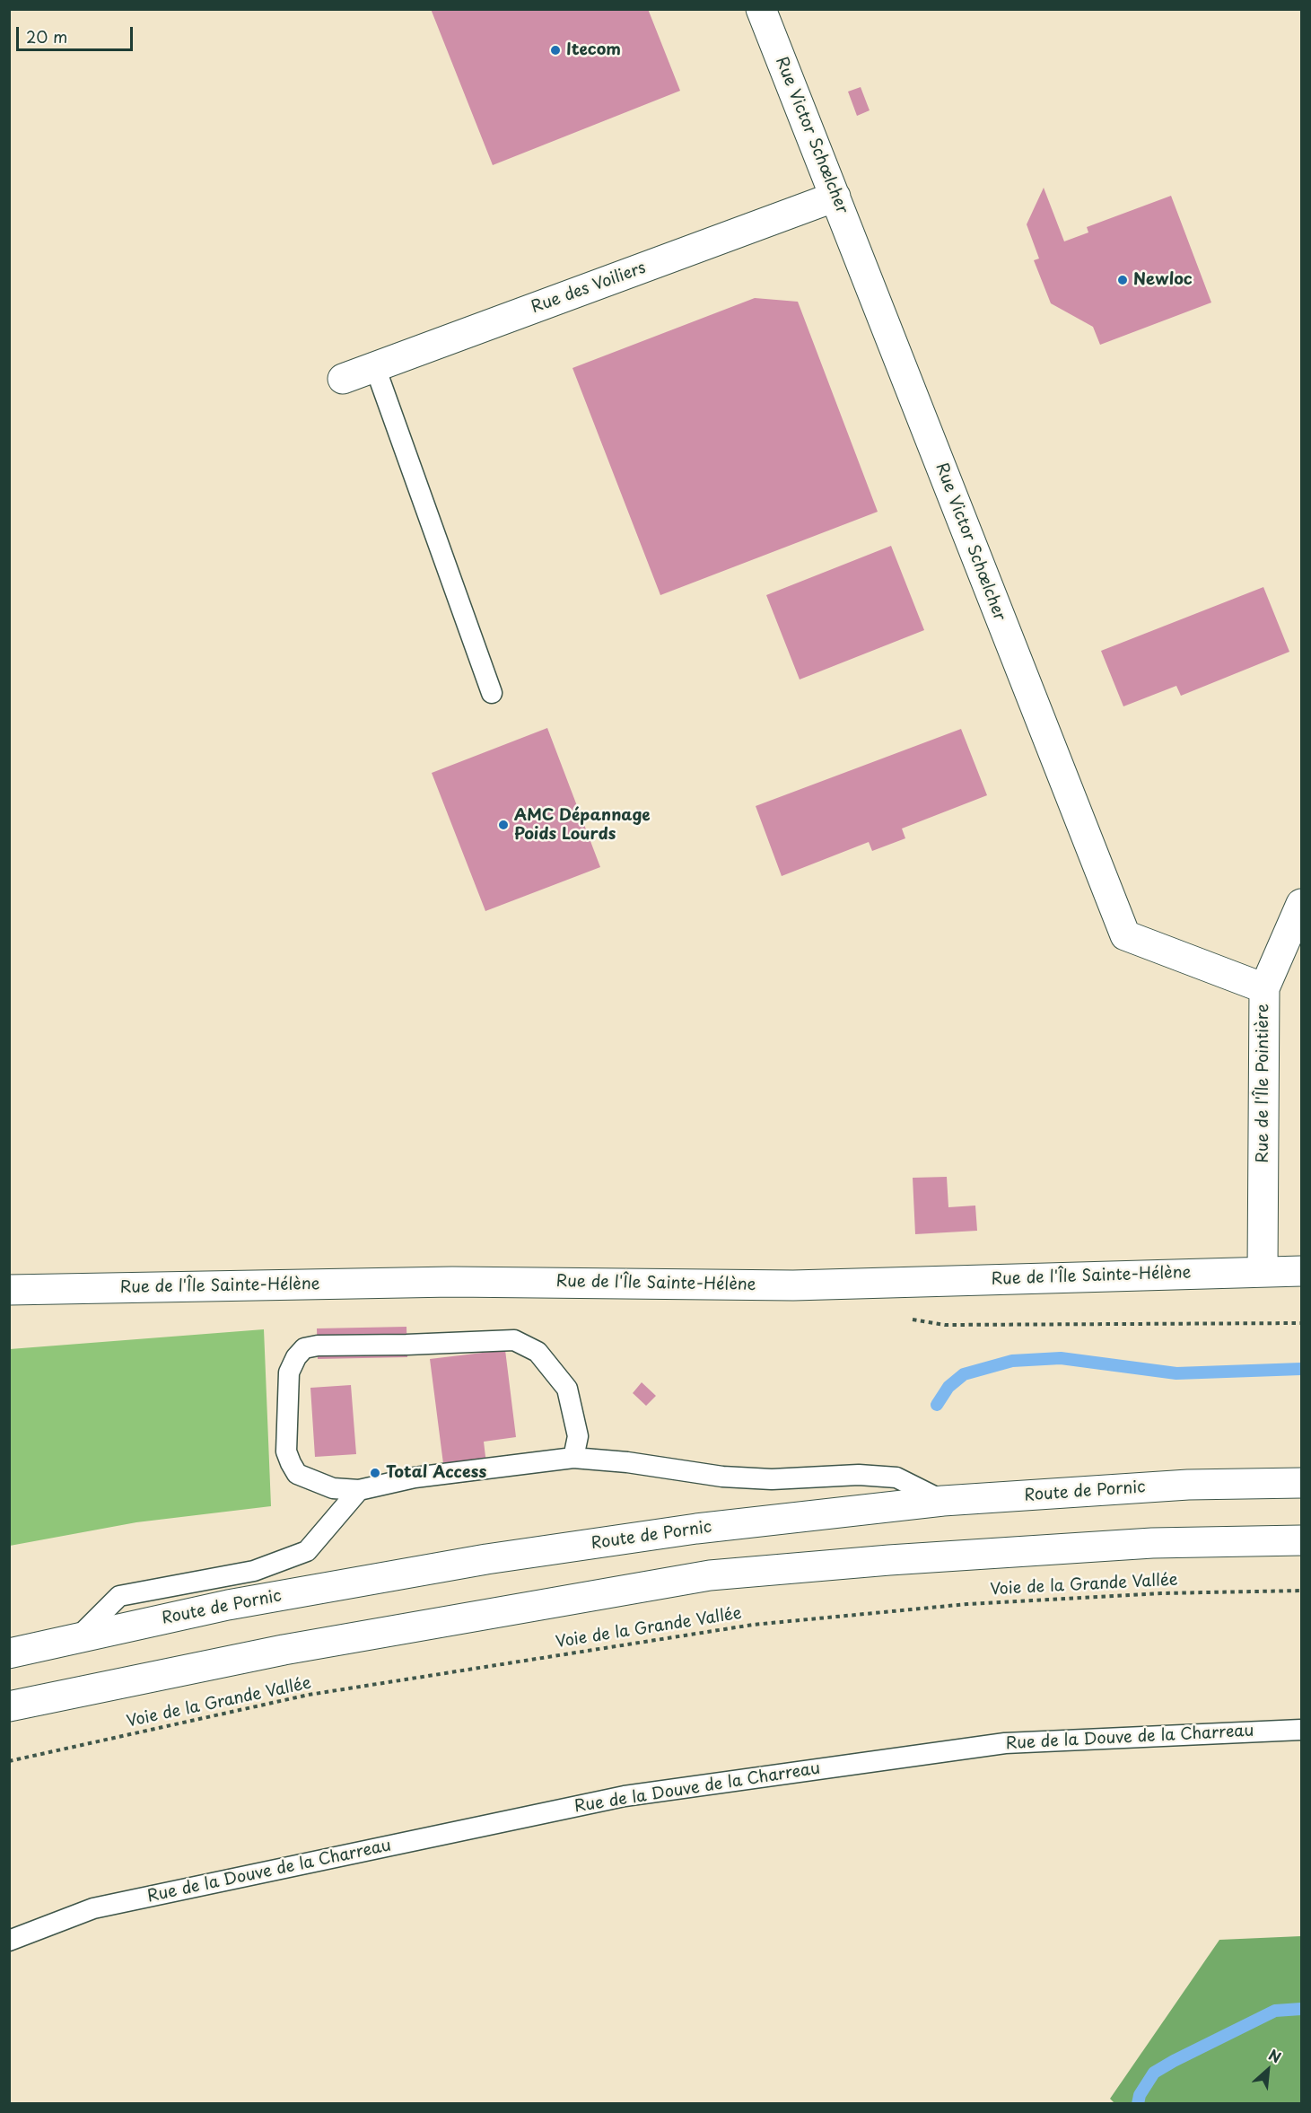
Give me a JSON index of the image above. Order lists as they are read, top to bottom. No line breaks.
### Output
{"streets":{"main road":["Rue Victor Schœlcher","Rue des Voiliers","Rue de l'Île Pointière","Rue de l'Île Sainte-Hélène","Route de Pornic"],"lane":["Rue de la Douve de la Charreau"],"path":["Voie de la Grande Vallée"]},"crossings":[["Rue Victor Schœlcher","Rue des Voiliers"],["Rue Victor Schœlcher","Rue de l'Île Pointière"],["Rue de l'Île Pointière","Rue de l'Île Sainte-Hélène"]],"places":["Itecom","Newloc","AMC Dépannage Poids Lourds","Total Access"],"scale_bar":"20 m","north":"top right"}
